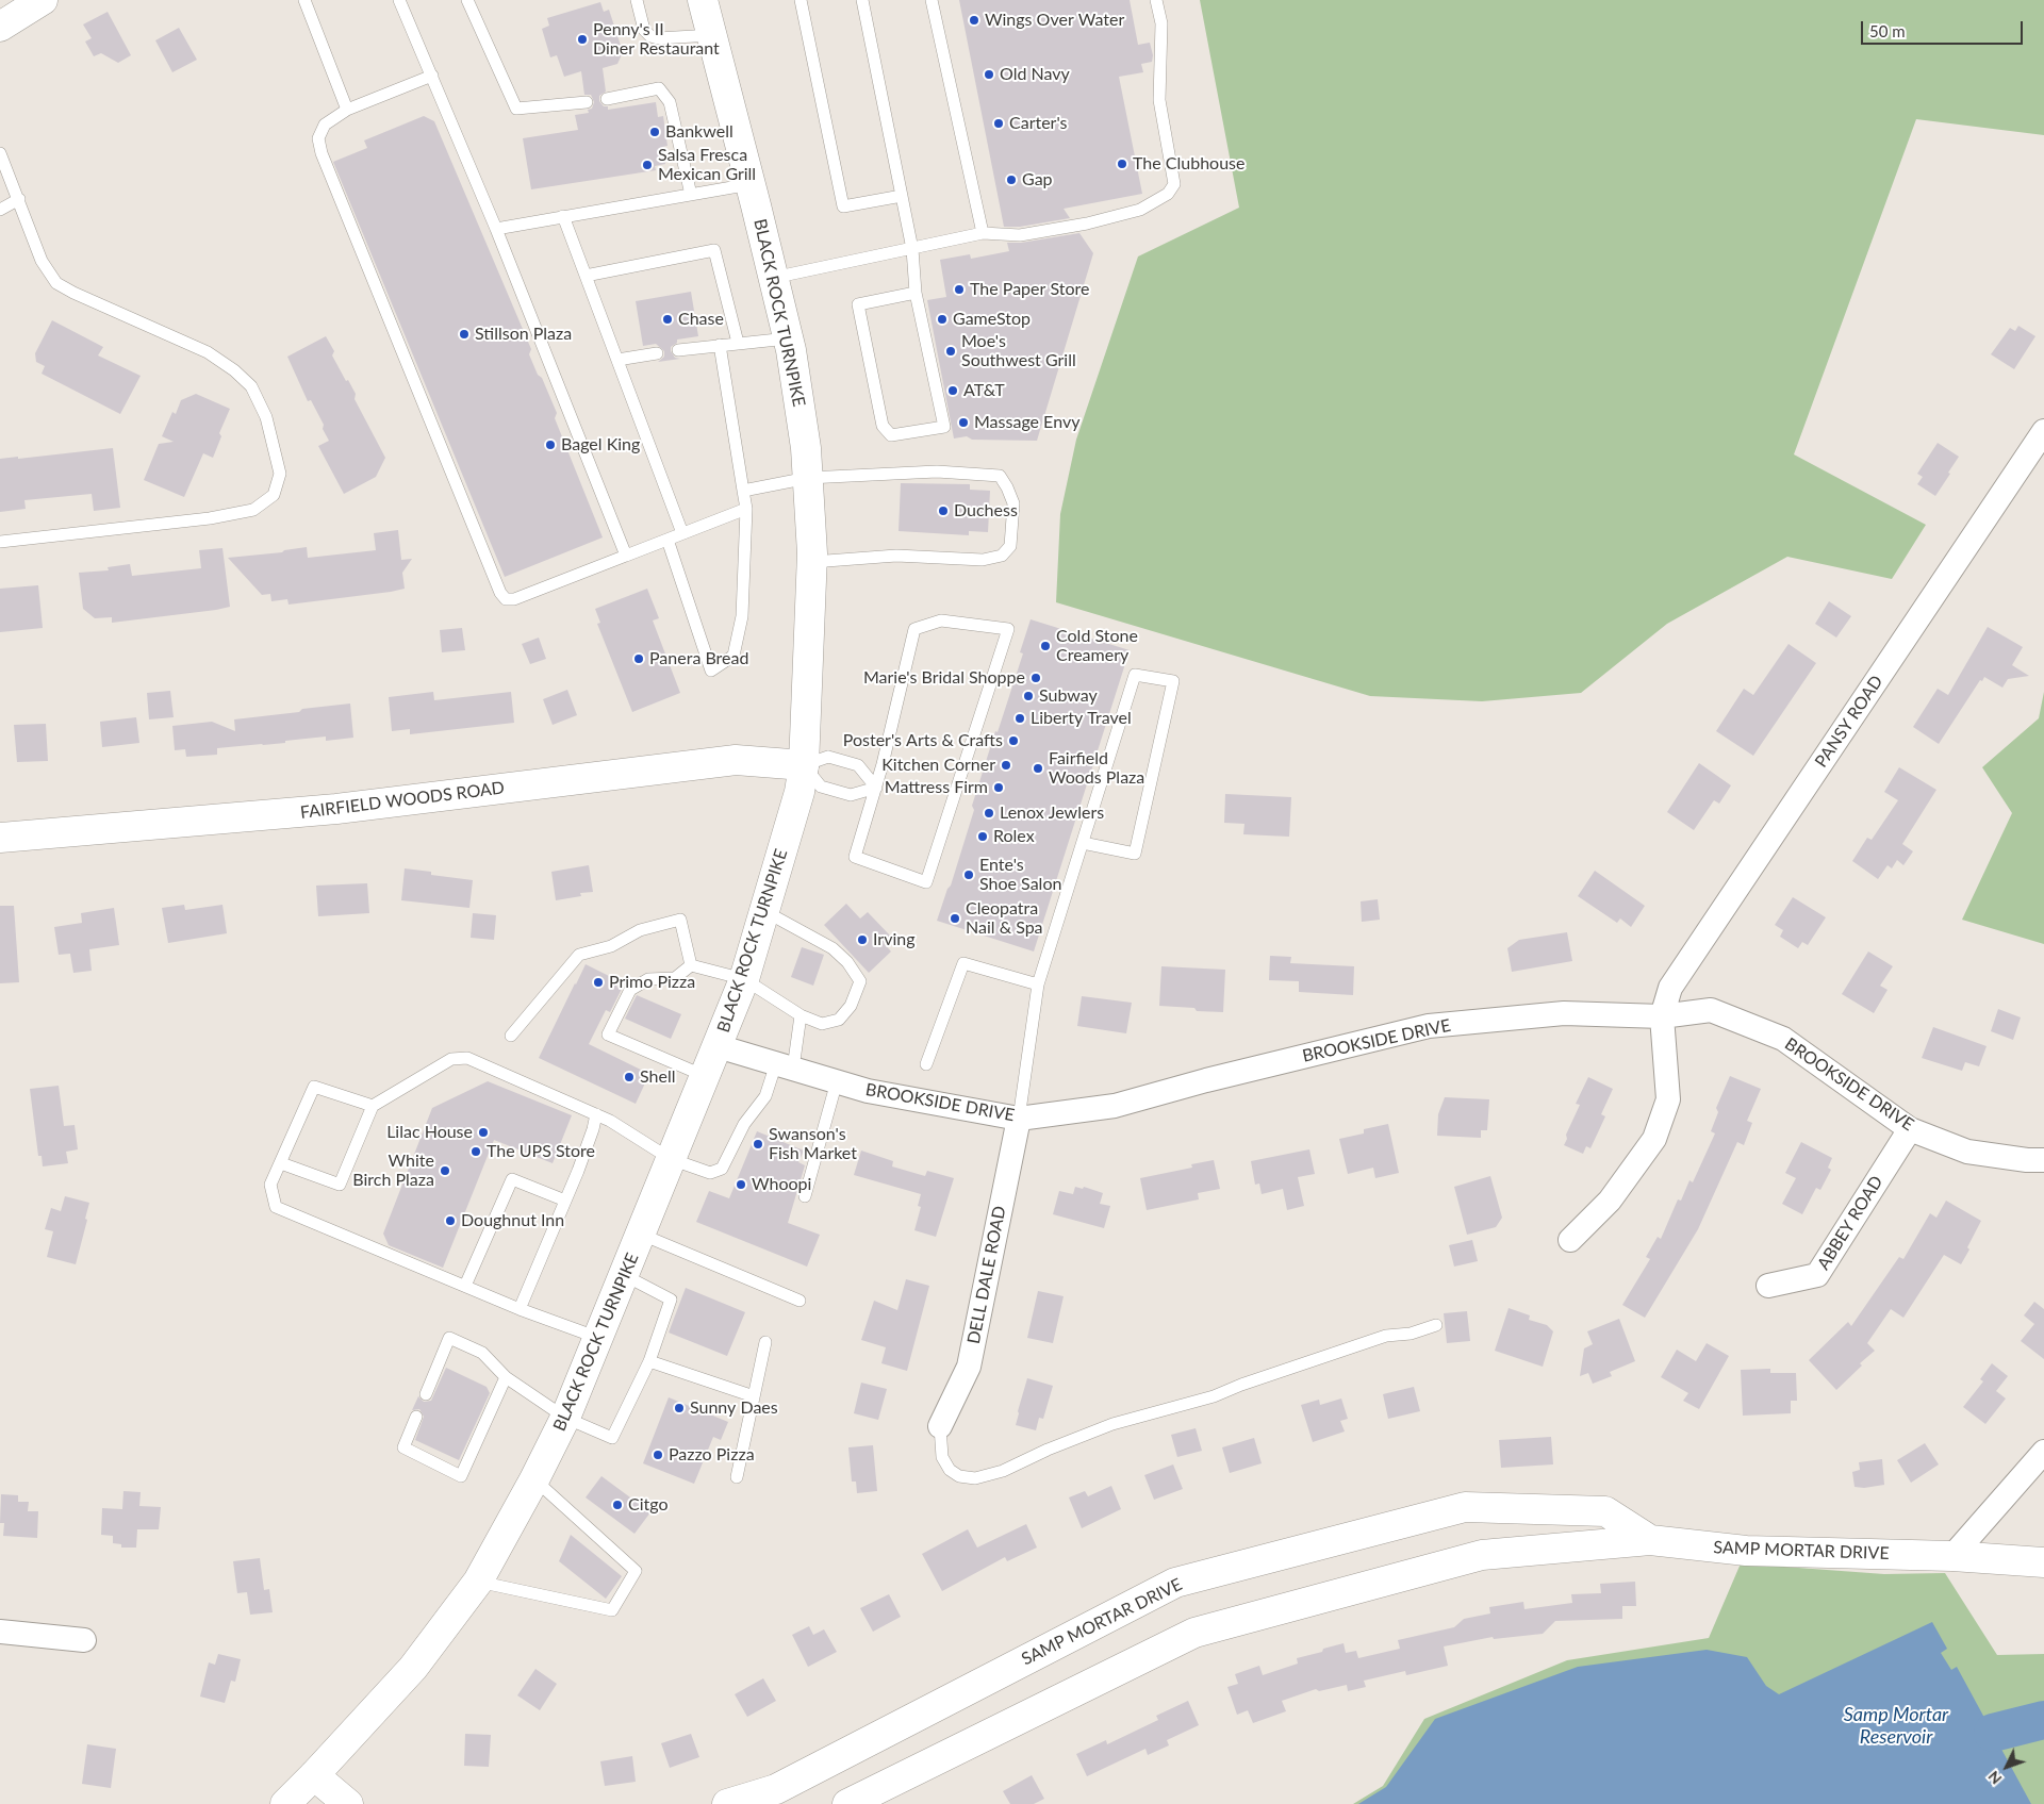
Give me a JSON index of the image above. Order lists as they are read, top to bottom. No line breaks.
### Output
{"streets":{"main road":["BLACK ROCK TURNPIKE","FAIRFIELD WOODS ROAD","SAMP MORTAR DRIVE"],"street":["PANSY ROAD","BROOKSIDE DRIVE","ABBEY ROAD","DELL DALE ROAD"]},"crossings":[["BLACK ROCK TURNPIKE","FAIRFIELD WOODS ROAD"],["BLACK ROCK TURNPIKE","BROOKSIDE DRIVE"],["PANSY ROAD","BROOKSIDE DRIVE"],["BROOKSIDE DRIVE","ABBEY ROAD"],["BROOKSIDE DRIVE","DELL DALE ROAD"]],"water":["Samp Mortar Reservoir"],"places":["Wings Over Water","Penny's II Diner Restaurant","Old Navy","Carter's","Bankwell","The Clubhouse","Salsa Fresca Mexican Grill","Gap","The Paper Store","Chase","GameStop","Stillson Plaza","Moe's Southwest Grill","AT&T","Massage Envy","Bagel King","Duchess","Cold Stone Creamery","Panera Bread","Marie's Bridal Shoppe","Subway","Liberty Travel","Poster's Arts & Crafts","Kitchen Corner","Fairfield Woods Plaza","Mattress Firm","Lenox Jewlers","Rolex","Ente's Shoe Salon","Cleopatra Nail & Spa","Irving","Primo Pizza","Shell","Lilac House","Swanson's Fish Market","The UPS Store","White Birch Plaza","Whoopi","Doughnut Inn","Sunny Daes","Pazzo Pizza","Citgo"],"scale_bar":"50 m","north":"bottom left"}
